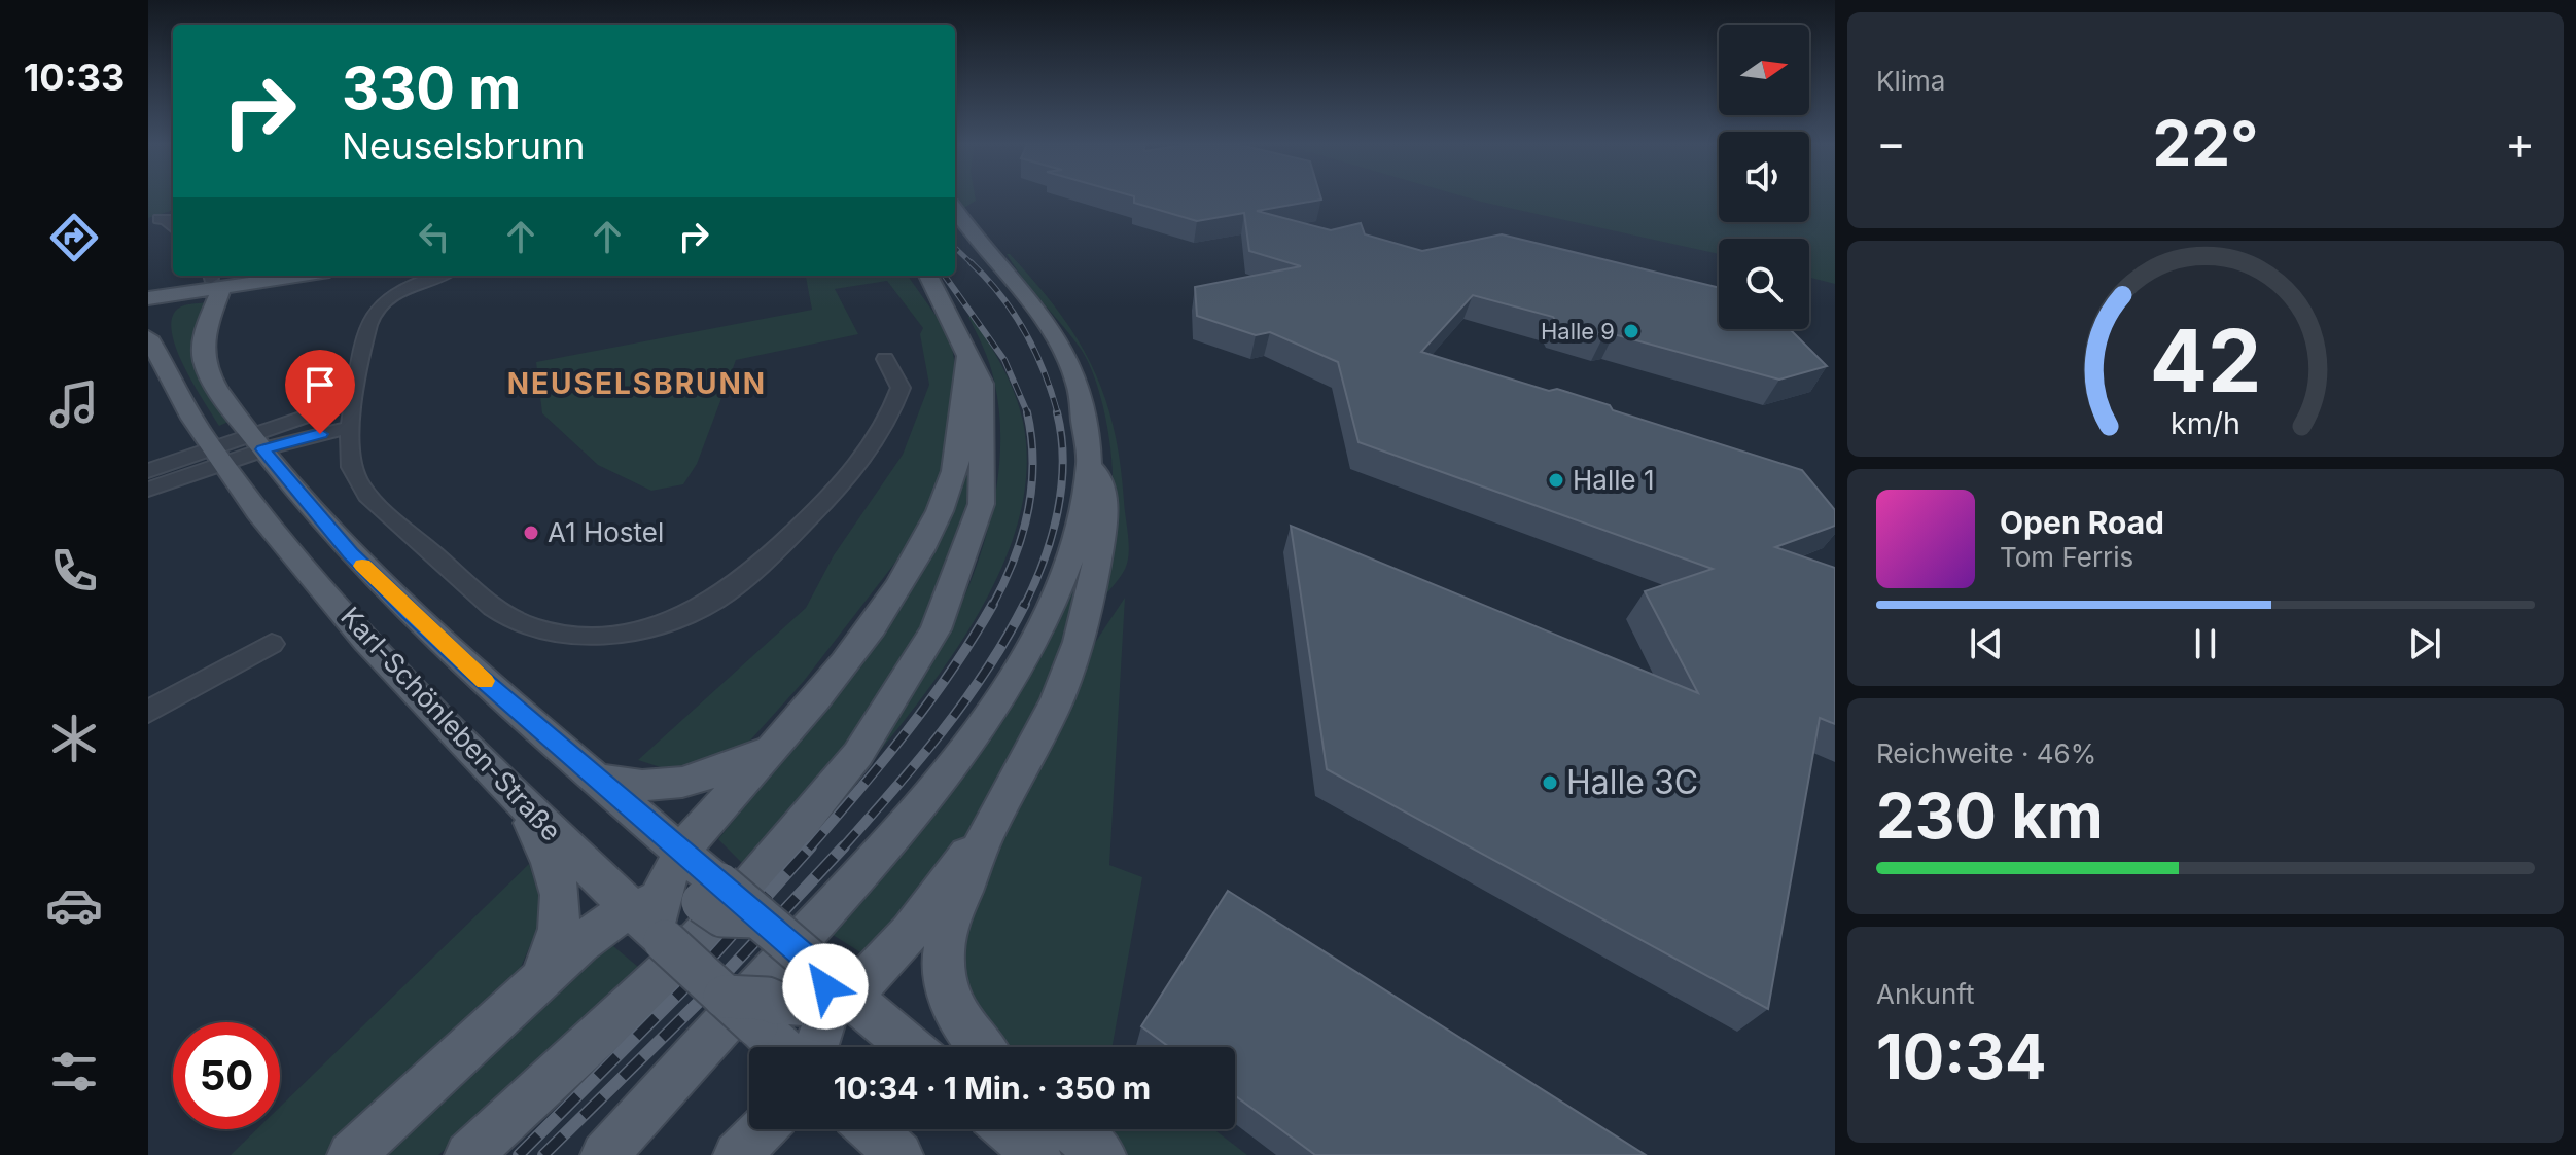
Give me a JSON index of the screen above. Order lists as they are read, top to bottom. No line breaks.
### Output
{"streets":{"main road":["Karl-Schönleben-Straße"]},"districts":["NEUSELSBRUNN"],"places":["Halle 9","Halle 1","A1 Hostel","Halle 3C"],"north":"right","page":{"tabs":"10:33","tile":["Klima",["Reichweite · 46%","230 km"],["Ankunft","10:34"]],"turn":["330 m","Neuselsbrunn"],"heat":["−","22°","+"],"song":["Open Road","Tom Ferris"],"limit":"50","trip":"10:34 · 1 Min. · 350 m","gauge":["42","km/h"]}}
